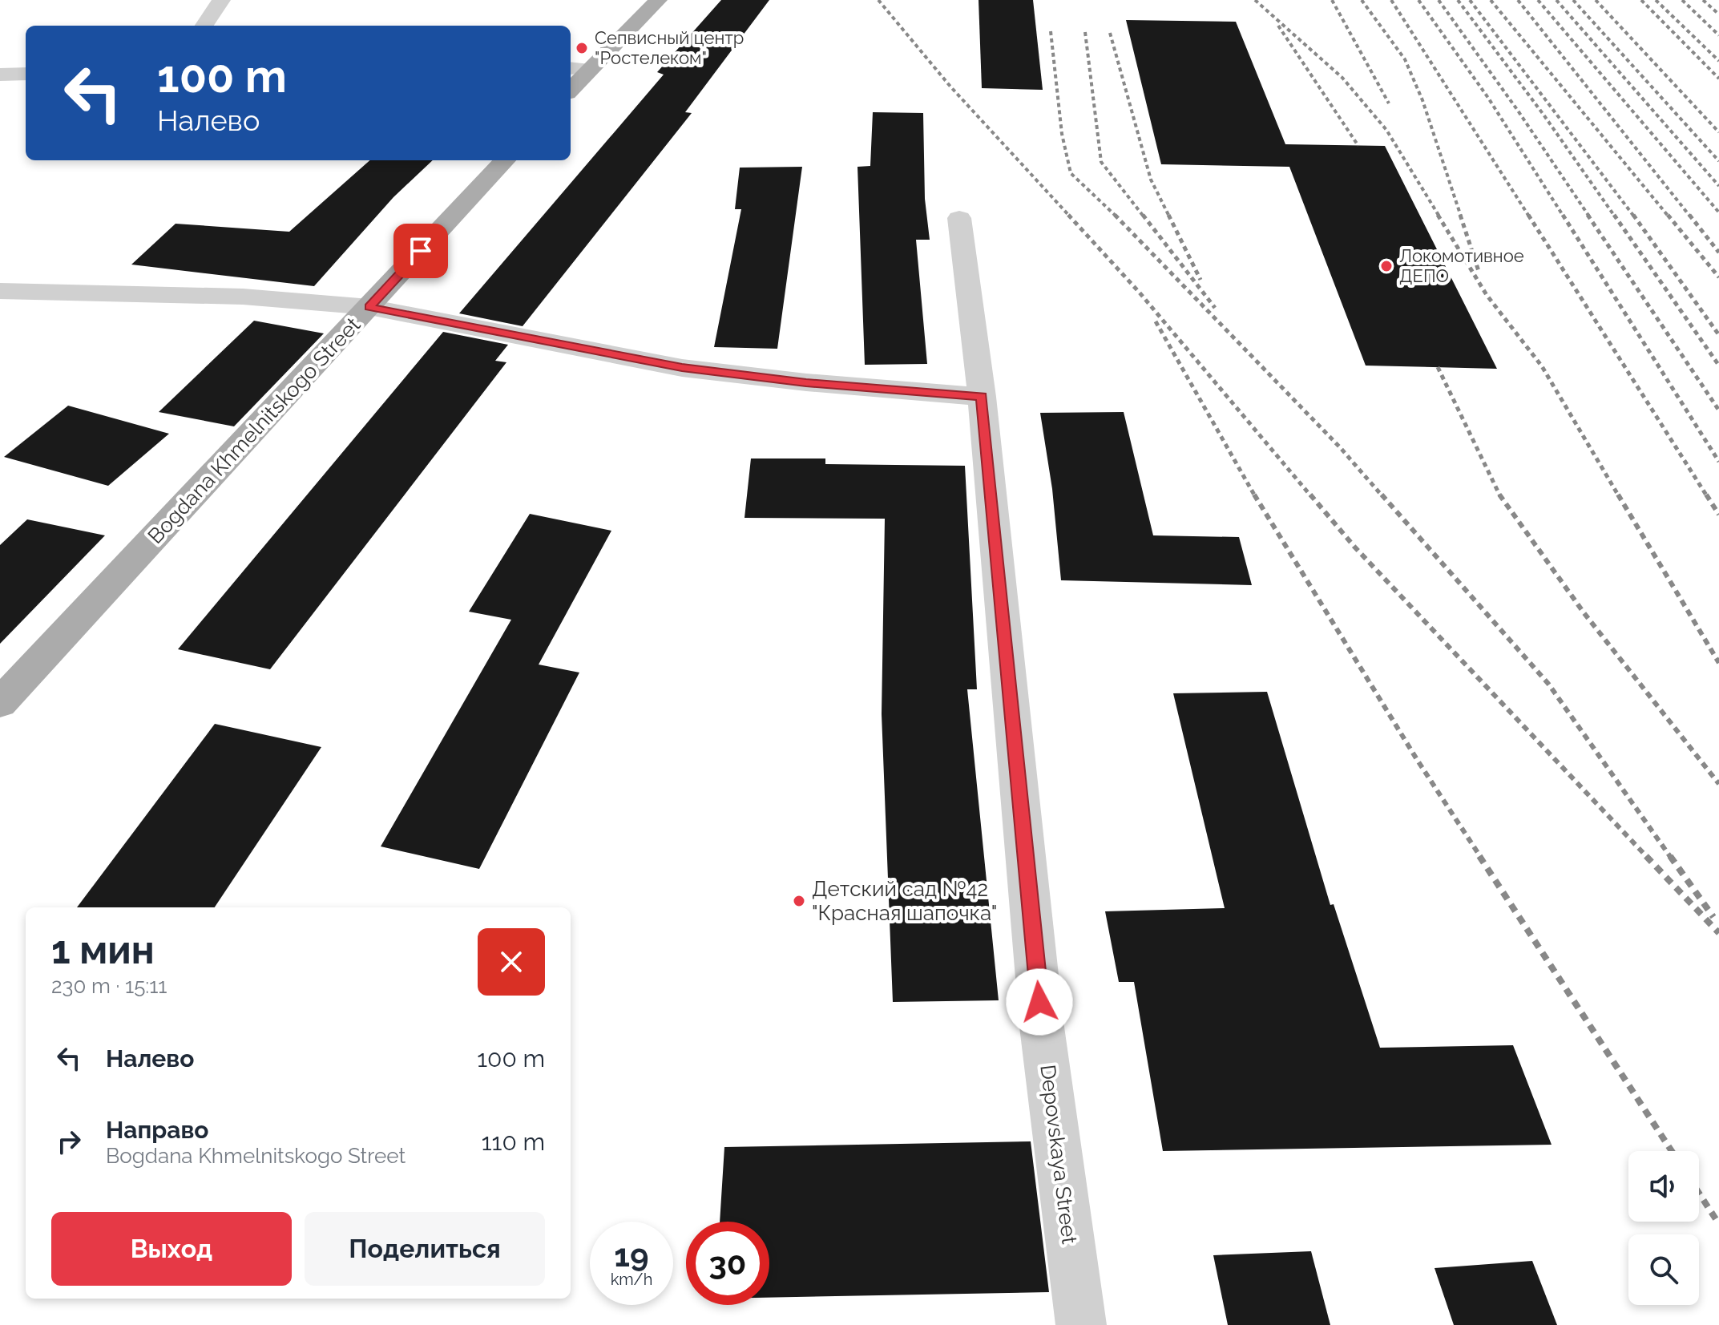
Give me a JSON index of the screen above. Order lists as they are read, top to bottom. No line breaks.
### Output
{"streets":{"main road":["Bogdana Khmelnitskogo Street"],"street":["Depovskaya Street"]},"places":["Сепвисный центр \"Ростелеком\"","Локомотивное ДЕПО","Детский сад №42 \"Красная шапочка\""],"page":{"turn":["100 m","Налево"],"heading":["1 мин","230 m · 15:11"],"list":[{"name":"Налево","value":"100 m"},{"name":"Направо","note":"Bogdana Khmelnitskogo Street","value":"110 m"}],"buttons":["Выход","Поделиться"],"speed":"19 km/h","limit":"30"}}
